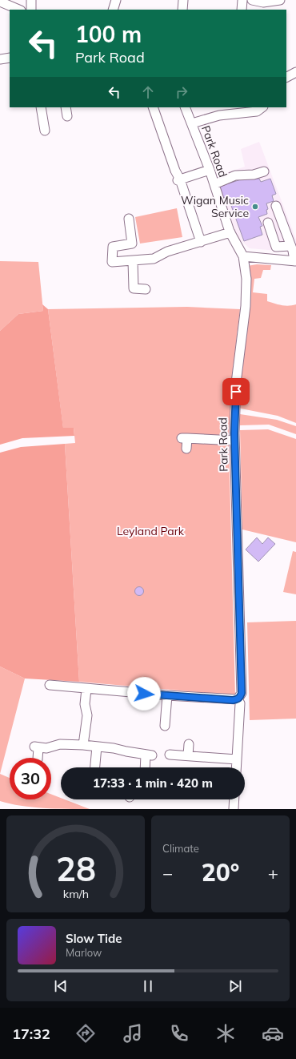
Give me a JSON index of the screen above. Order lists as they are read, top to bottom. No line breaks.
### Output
{"streets":{"street":["Park Road"]},"parks":["Leyland Park"],"places":["Wigan Music Service"],"page":{"turn":["100 m","Park Road"],"limit":"30","trip":"17:33 · 1 min · 420 m","tile":"Climate","heat":["−","20°","+"],"song":["Slow Tide","Marlow"],"tabs":"17:32","gauge":["28","km/h"]}}
